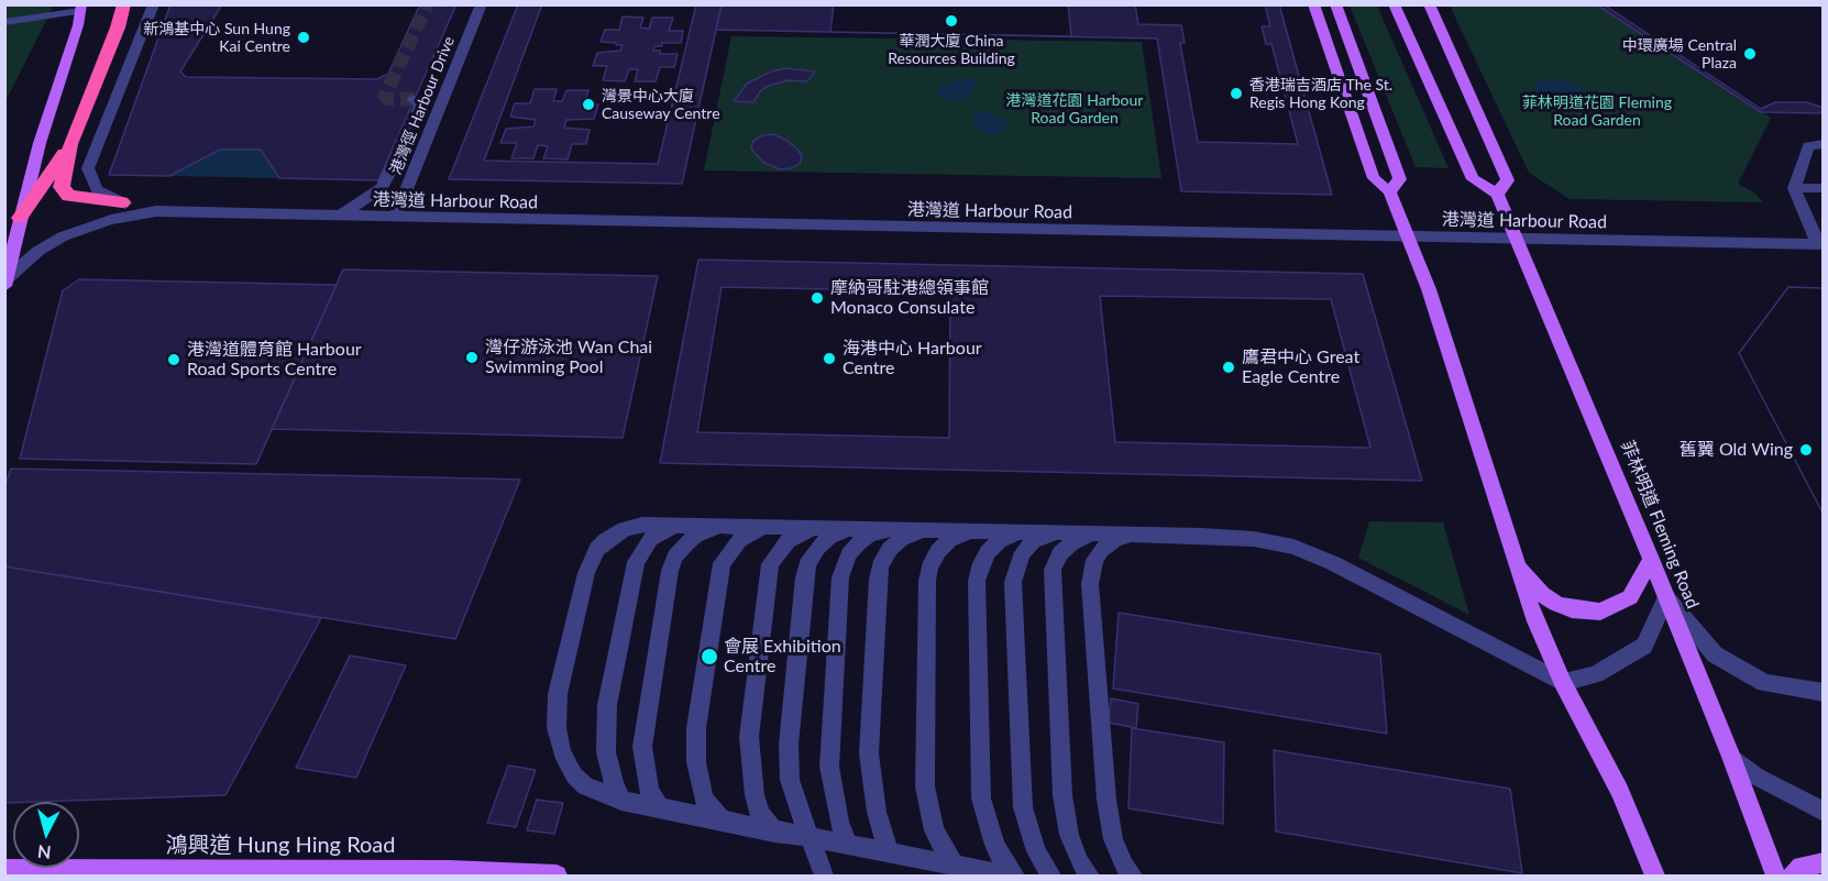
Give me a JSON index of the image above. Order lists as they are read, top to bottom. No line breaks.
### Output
{"streets":{"main road":["菲林明道 Fleming Road","鴻興道 Hung Hing Road"],"street":["港灣徑 Harbour Drive","港灣道 Harbour Road"]},"crossings":[["港灣徑 Harbour Drive","港灣道 Harbour Road"],["港灣道 Harbour Road","菲林明道 Fleming Road"]],"parks":["港灣道花園 Harbour Road Garden","菲林明道花園 Fleming Road Garden"],"places":["華潤大廈 China Resources Building","新鴻基中心 Sun Hung Kai Centre","中環廣場 Central Plaza","香港瑞吉酒店 The St. Regis Hong Kong","灣景中心大廈 Causeway Centre","摩納哥駐港總領事館 Monaco Consulate","灣仔游泳池 Wan Chai Swimming Pool","海港中心 Harbour Centre","港灣道體育館 Harbour Road Sports Centre","鷹君中心 Great Eagle Centre","舊翼 Old Wing","會展 Exhibition Centre"],"north":"bottom"}
